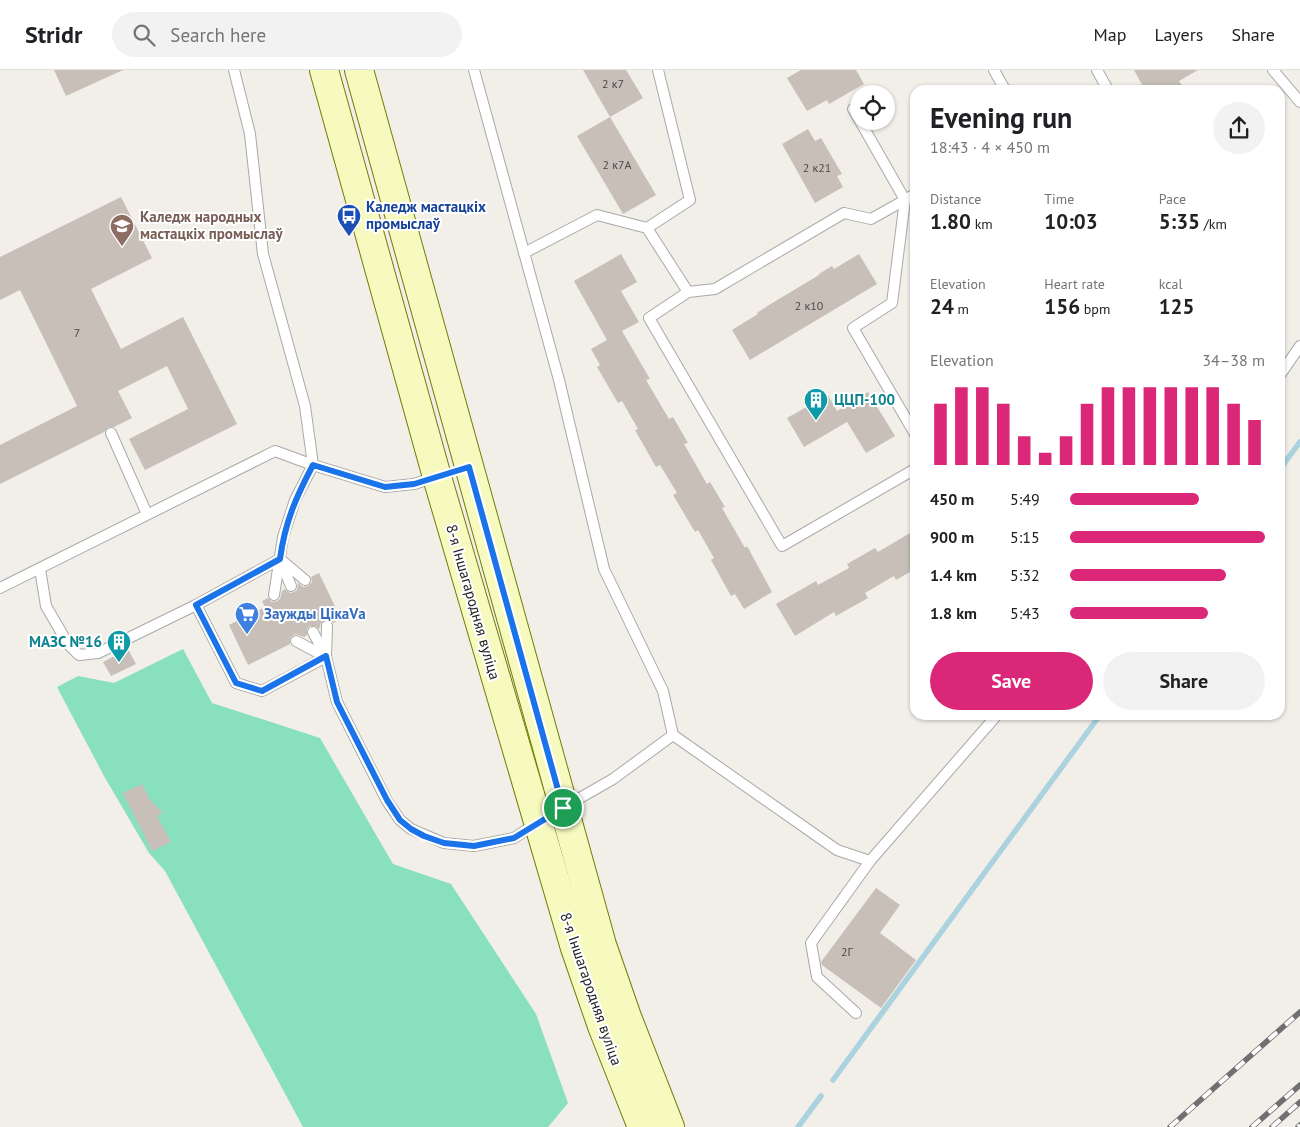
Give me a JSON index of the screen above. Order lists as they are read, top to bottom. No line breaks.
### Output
{"streets":{"main road":["8-я Іншагародняя вуліца"]},"places":{"bus stop":["Каледж мастацкіх промыслаў"],"school or university":["Каледж народных мастацкіх промыслаў"],"building":["ЦЦП-100","МАЗС №16"],"supermarket":["Заужды ЦікаVа"]},"house_numbers":["2 к7","2 к7А","2 к21","2 к10","7","2Г"],"page":{"header":"Stridr","search":"Search here","nav":["Map","Layers","Share"],"heading":["Evening run","18:43 · 4 × 450 m"],"stats":[["Distance","1.80 km"],["Time","10:03"],["Pace","5:35 /km"],["Elevation","24 m"],["Heart rate","156 bpm"],["kcal","125"]],"chart":["Elevation","34–38 m"],"list":[{"name":"450 m","note":"5:49"},{"name":"900 m","note":"5:15"},{"name":"1.4 km","note":"5:32"},{"name":"1.8 km","note":"5:43"}],"buttons":["Save","Share"]}}
